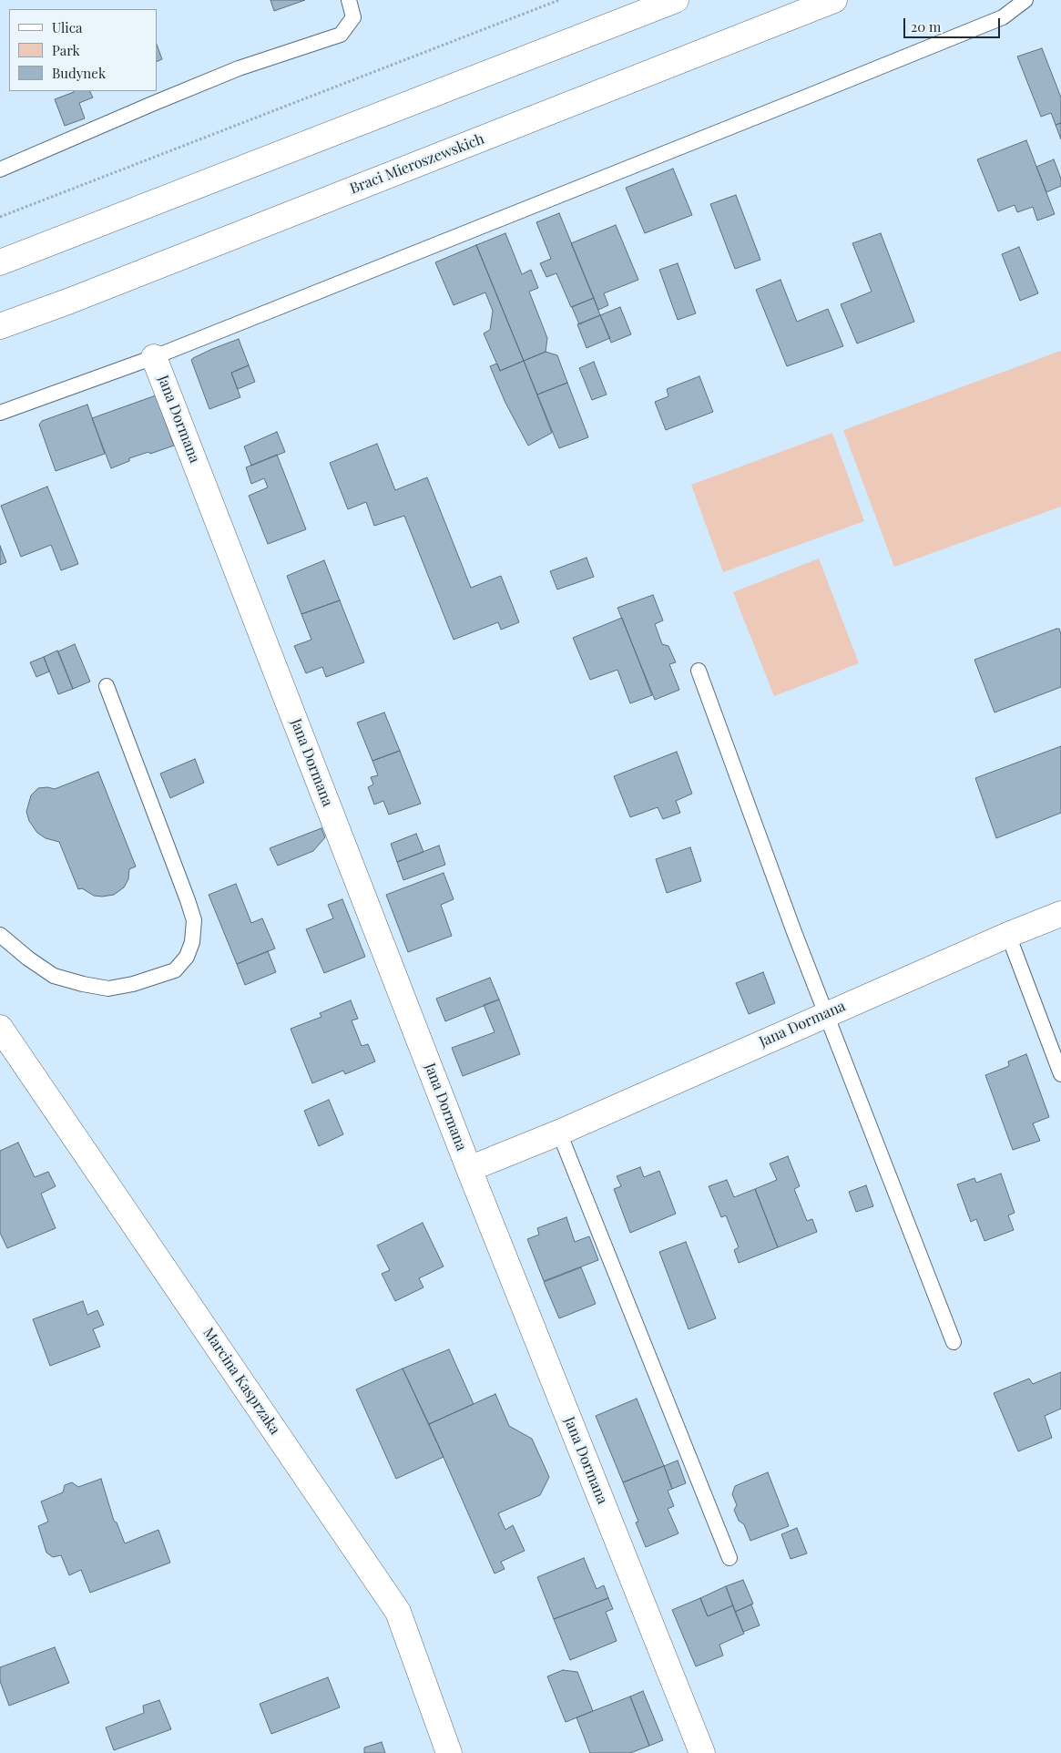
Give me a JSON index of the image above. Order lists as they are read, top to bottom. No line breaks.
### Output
{"streets":{"street":["Braci Mieroszewskich","Jana Dormana","Marcina Kasprzaka"]},"legend":["Ulica","Park","Budynek"],"scale_bar":"20 m"}
